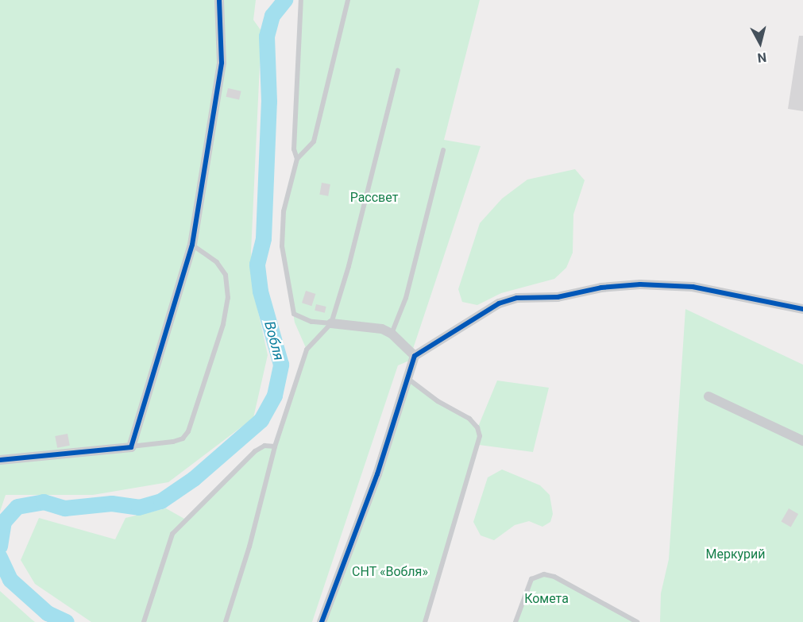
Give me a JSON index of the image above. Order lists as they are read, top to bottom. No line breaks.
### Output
{"water":["Вобля"],"parks":["Рассвет","Меркурий","СНТ «Вобля»","Комета"],"north":"bottom"}
